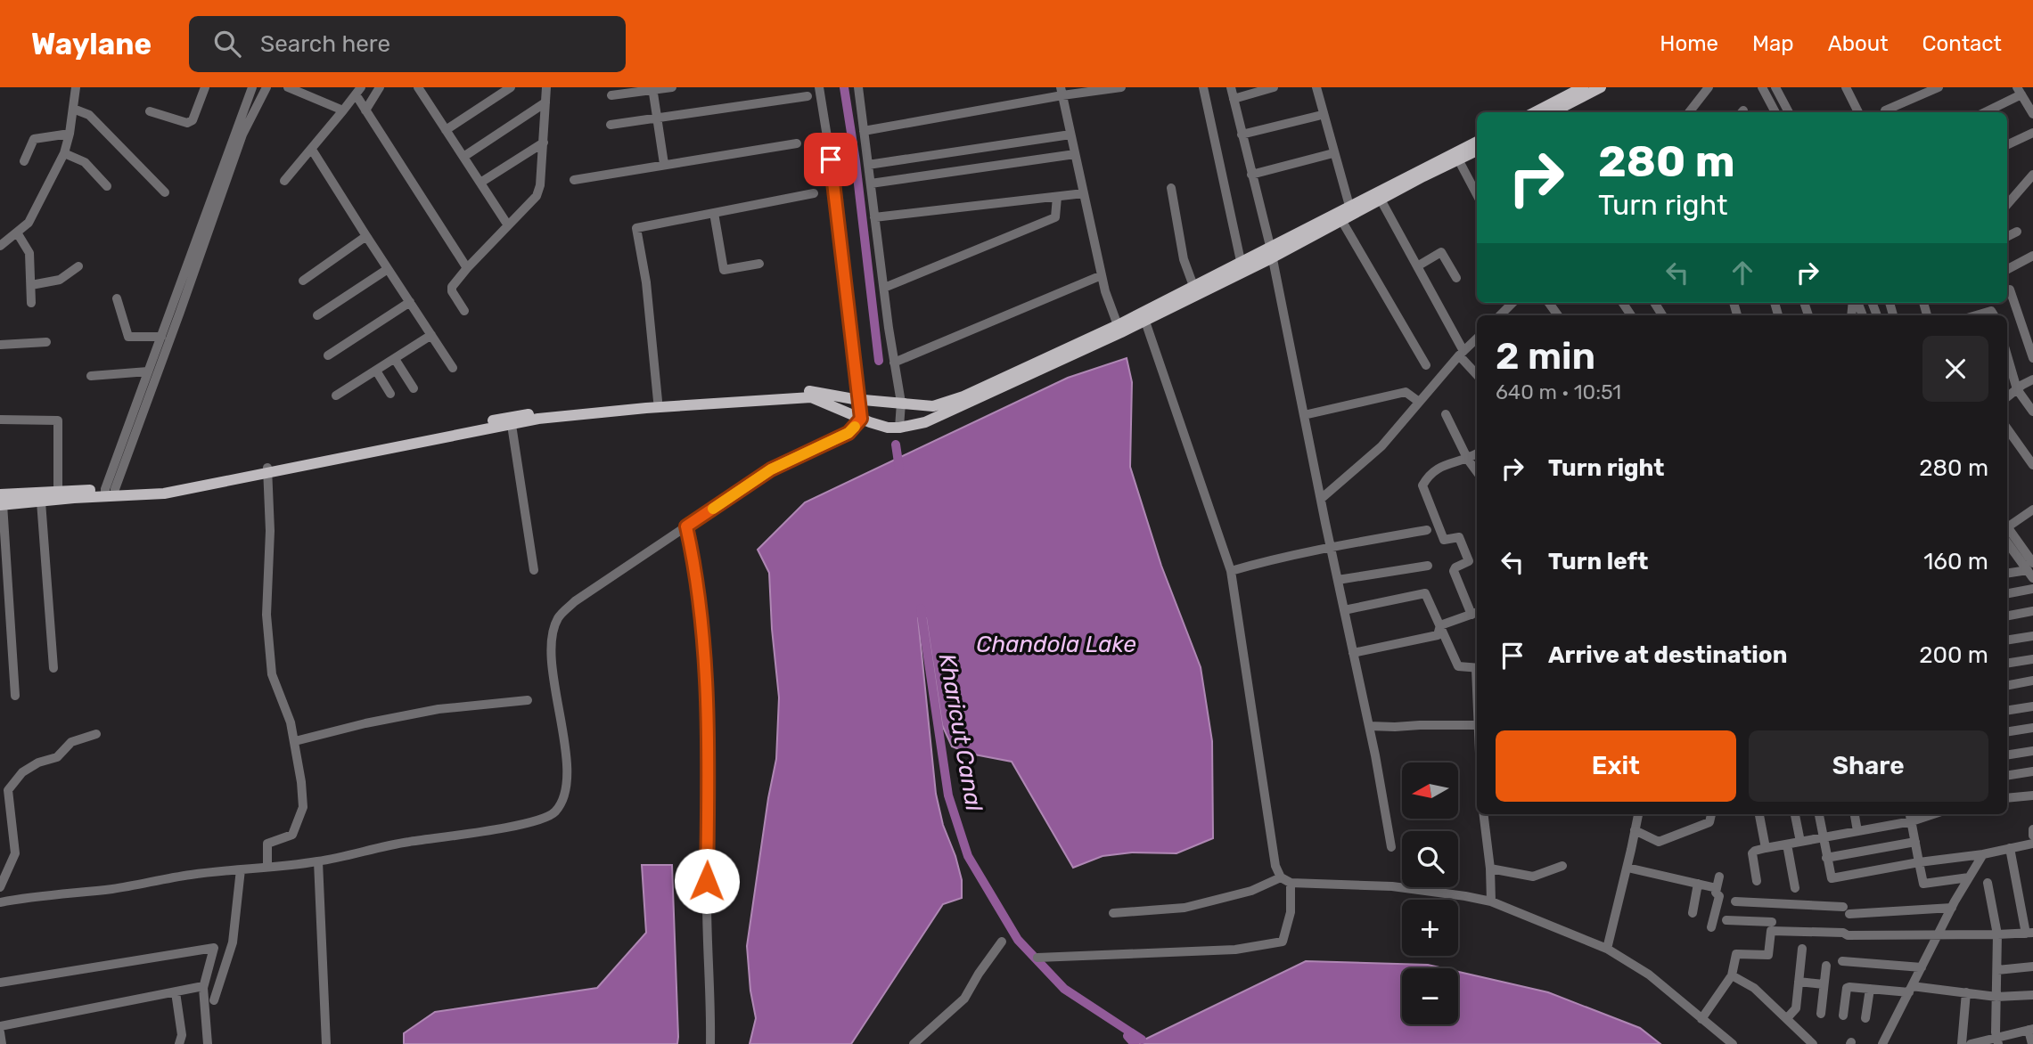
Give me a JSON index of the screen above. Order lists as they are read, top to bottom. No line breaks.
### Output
{"water":["Chandola Lake","Kharicut Canal"],"north":"left","page":{"header":"Waylane","search":"Search here","nav":["Home","Map","About","Contact"],"turn":["280 m","Turn right"],"heading":["2 min","640 m · 10:51"],"list":[{"name":"Turn right","value":"280 m"},{"name":"Turn left","value":"160 m"},{"name":"Arrive at destination","value":"200 m"}],"buttons":["Exit","Share"],"map_buttons":["+","−"]}}
